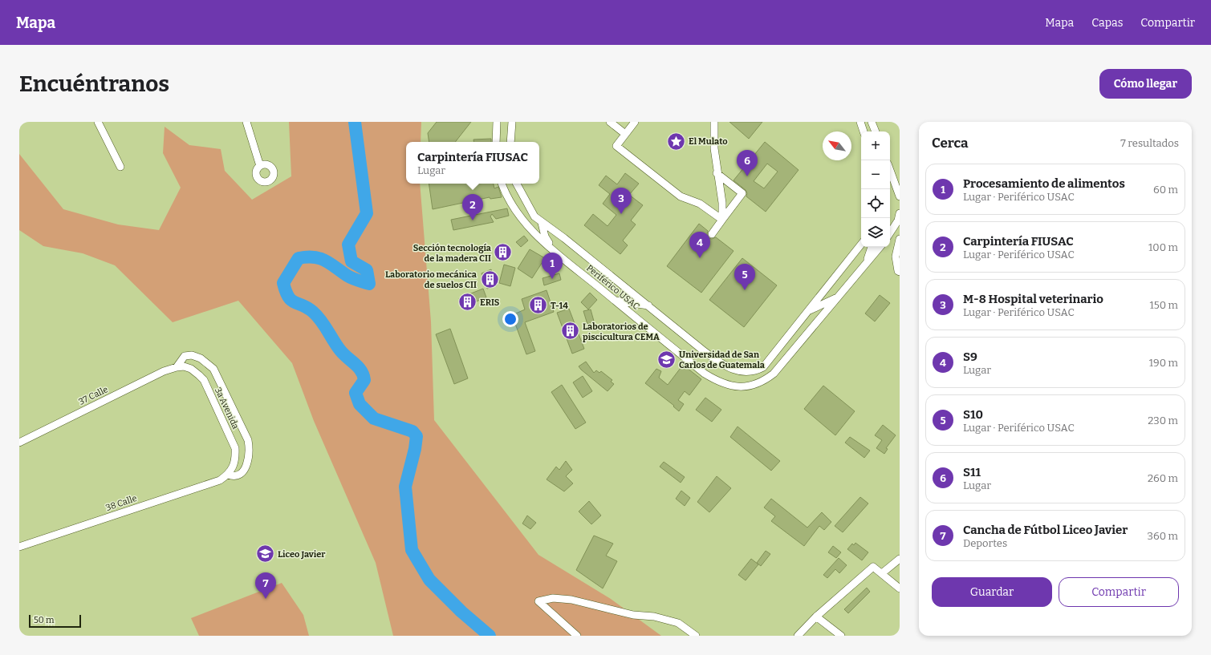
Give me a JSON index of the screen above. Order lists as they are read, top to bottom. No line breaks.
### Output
{"streets":{"street":["Periférico USAC","37 Calle","3a Avenida","38 Calle"]},"crossings":[["37 Calle","3a Avenida"],["37 Calle","38 Calle"],["3a Avenida","38 Calle"]],"places":{"place":["El Mulato"],"building":["Sección tecnología de la madera CII","Laboratorio mecánica de suelos CII","ERIS","T-14","Laboratorios de piscicultura CEMA"],"school or university":["Universidad de San Carlos de Guatemala","Liceo Javier"]},"scale_bar":"50 m","north":"top left","page":{"header":"Mapa","nav":["Mapa","Capas","Compartir"],"buttons":["Cómo llegar",["Guardar","Compartir"]],"title":"Encuéntranos","heading":["Cerca","7 resultados"],"map_buttons":["+","−"],"popup":["Carpintería FIUSAC","Lugar"],"pins":["6","3","2","4","1","5","7"],"list":[{"mark":"1","name":"Procesamiento de alimentos","note":"Lugar · Periférico USAC","value":"60 m"},{"mark":"2","name":"Carpintería FIUSAC","note":"Lugar · Periférico USAC","value":"100 m"},{"mark":"3","name":"M-8 Hospital veterinario","note":"Lugar · Periférico USAC","value":"150 m"},{"mark":"4","name":"S9","note":"Lugar","value":"190 m"},{"mark":"5","name":"S10","note":"Lugar · Periférico USAC","value":"230 m"},{"mark":"6","name":"S11","note":"Lugar","value":"260 m"},{"mark":"7","name":"Cancha de Fútbol Liceo Javier","note":"Deportes","value":"360 m"}],"scale":"50 m"}}
